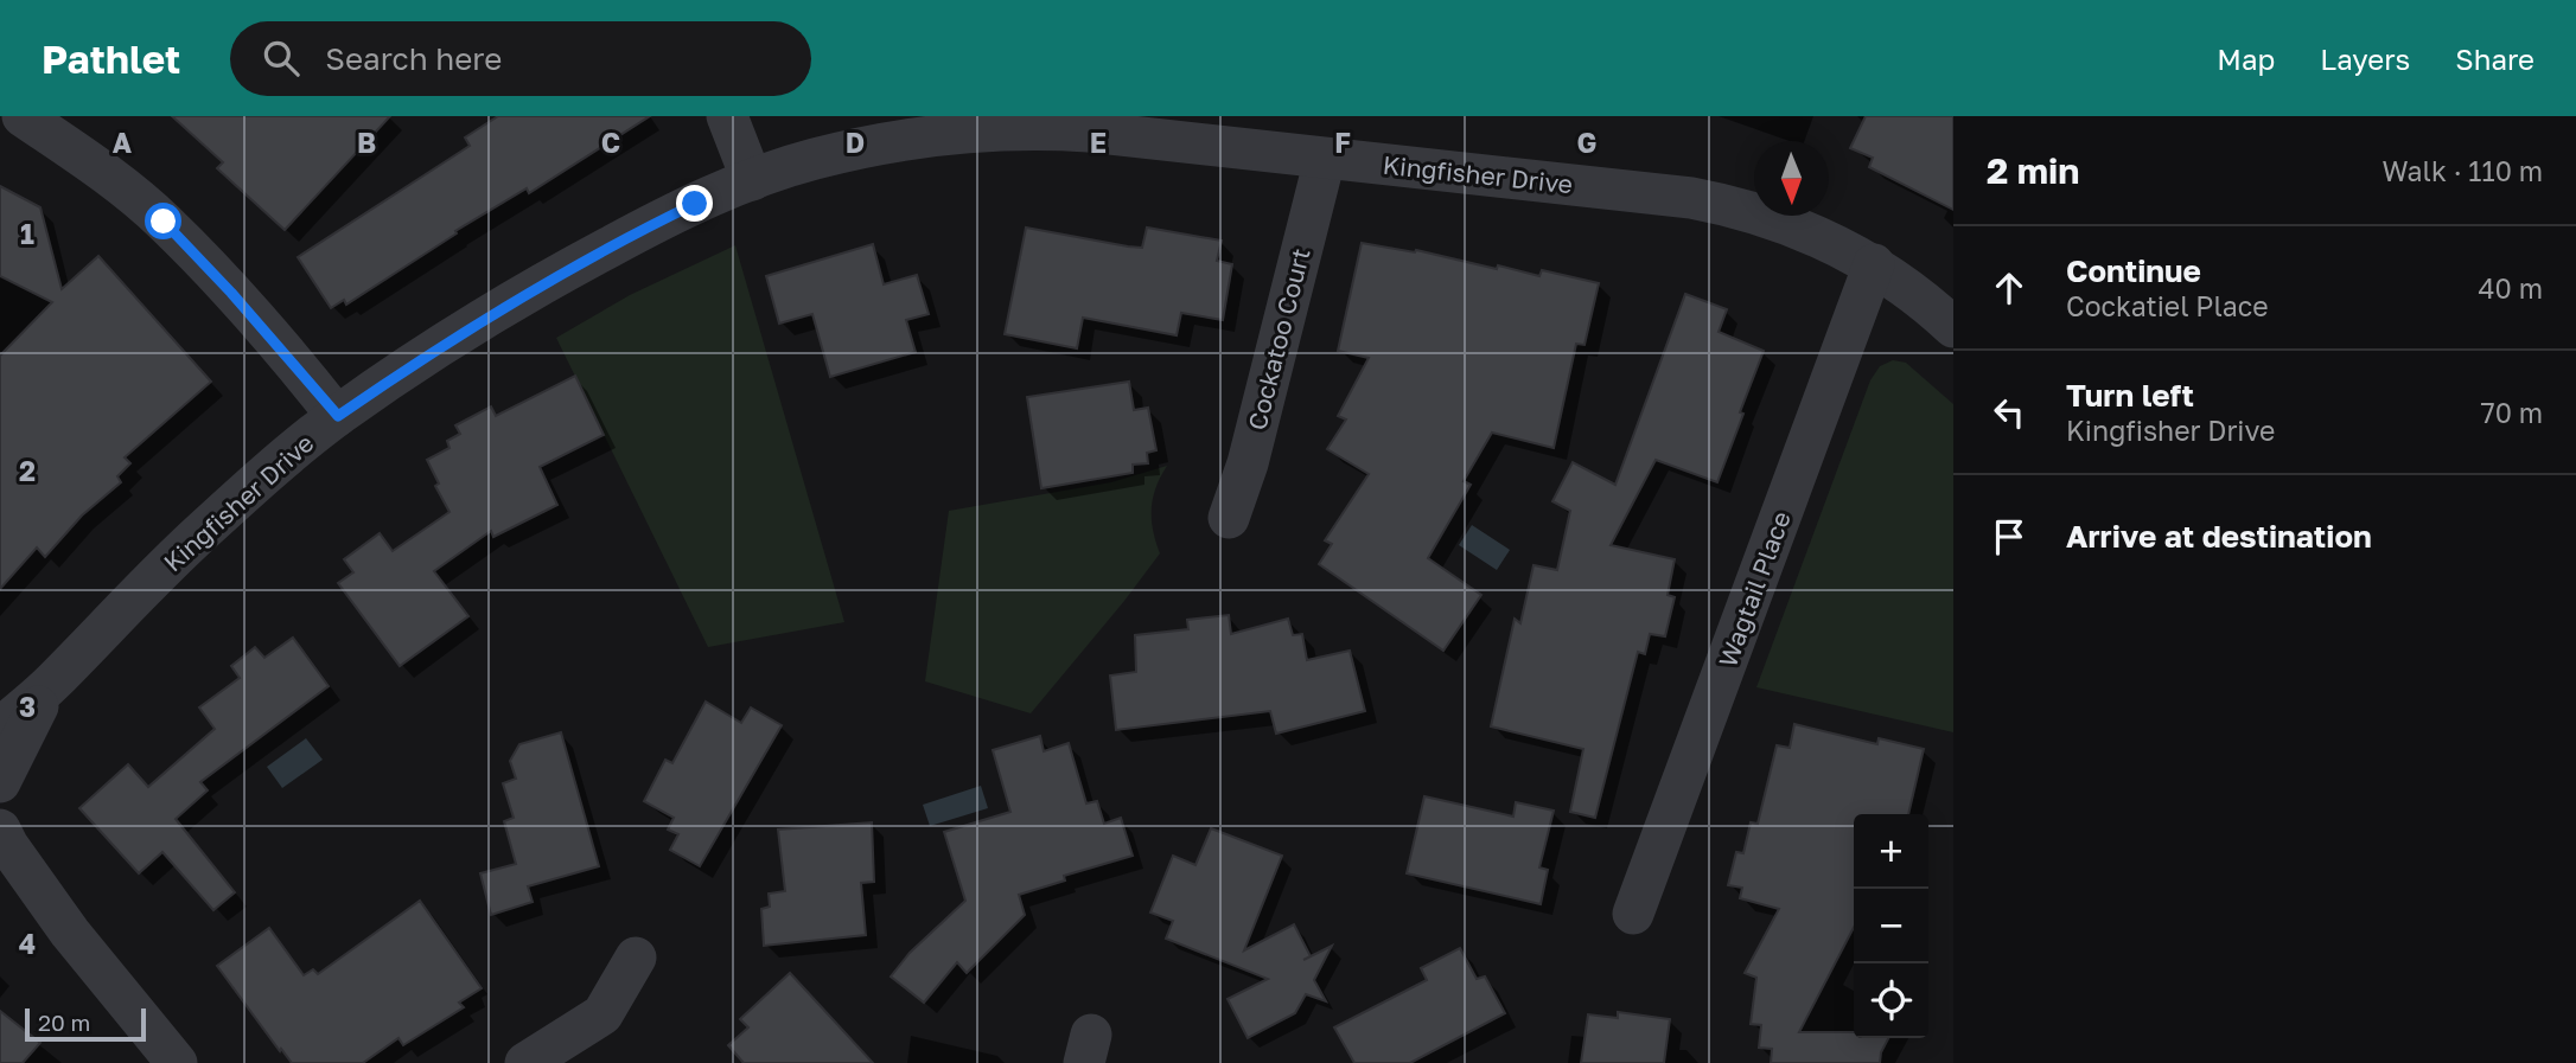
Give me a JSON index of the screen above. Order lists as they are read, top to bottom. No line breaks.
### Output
{"streets":{"street":["Kingfisher Drive","Cockatoo Court","Wagtail Place"]},"crossings":[["Kingfisher Drive","Cockatoo Court"],["Kingfisher Drive","Wagtail Place"]],"scale_bar":"20 m","north":"bottom","page":{"header":"Pathlet","search":"Search here","nav":["Map","Layers","Share"],"heading":["2 min","Walk · 110 m"],"list":[["Continue","Cockatiel Place","40 m"],["Turn left","Kingfisher Drive","70 m"],"Arrive at destination"],"map_buttons":["+","−"],"scale":"20 m"},"grid":{"columns":["A","B","C","D","E","F","G"],"rows":["1","2","3","4"]}}
